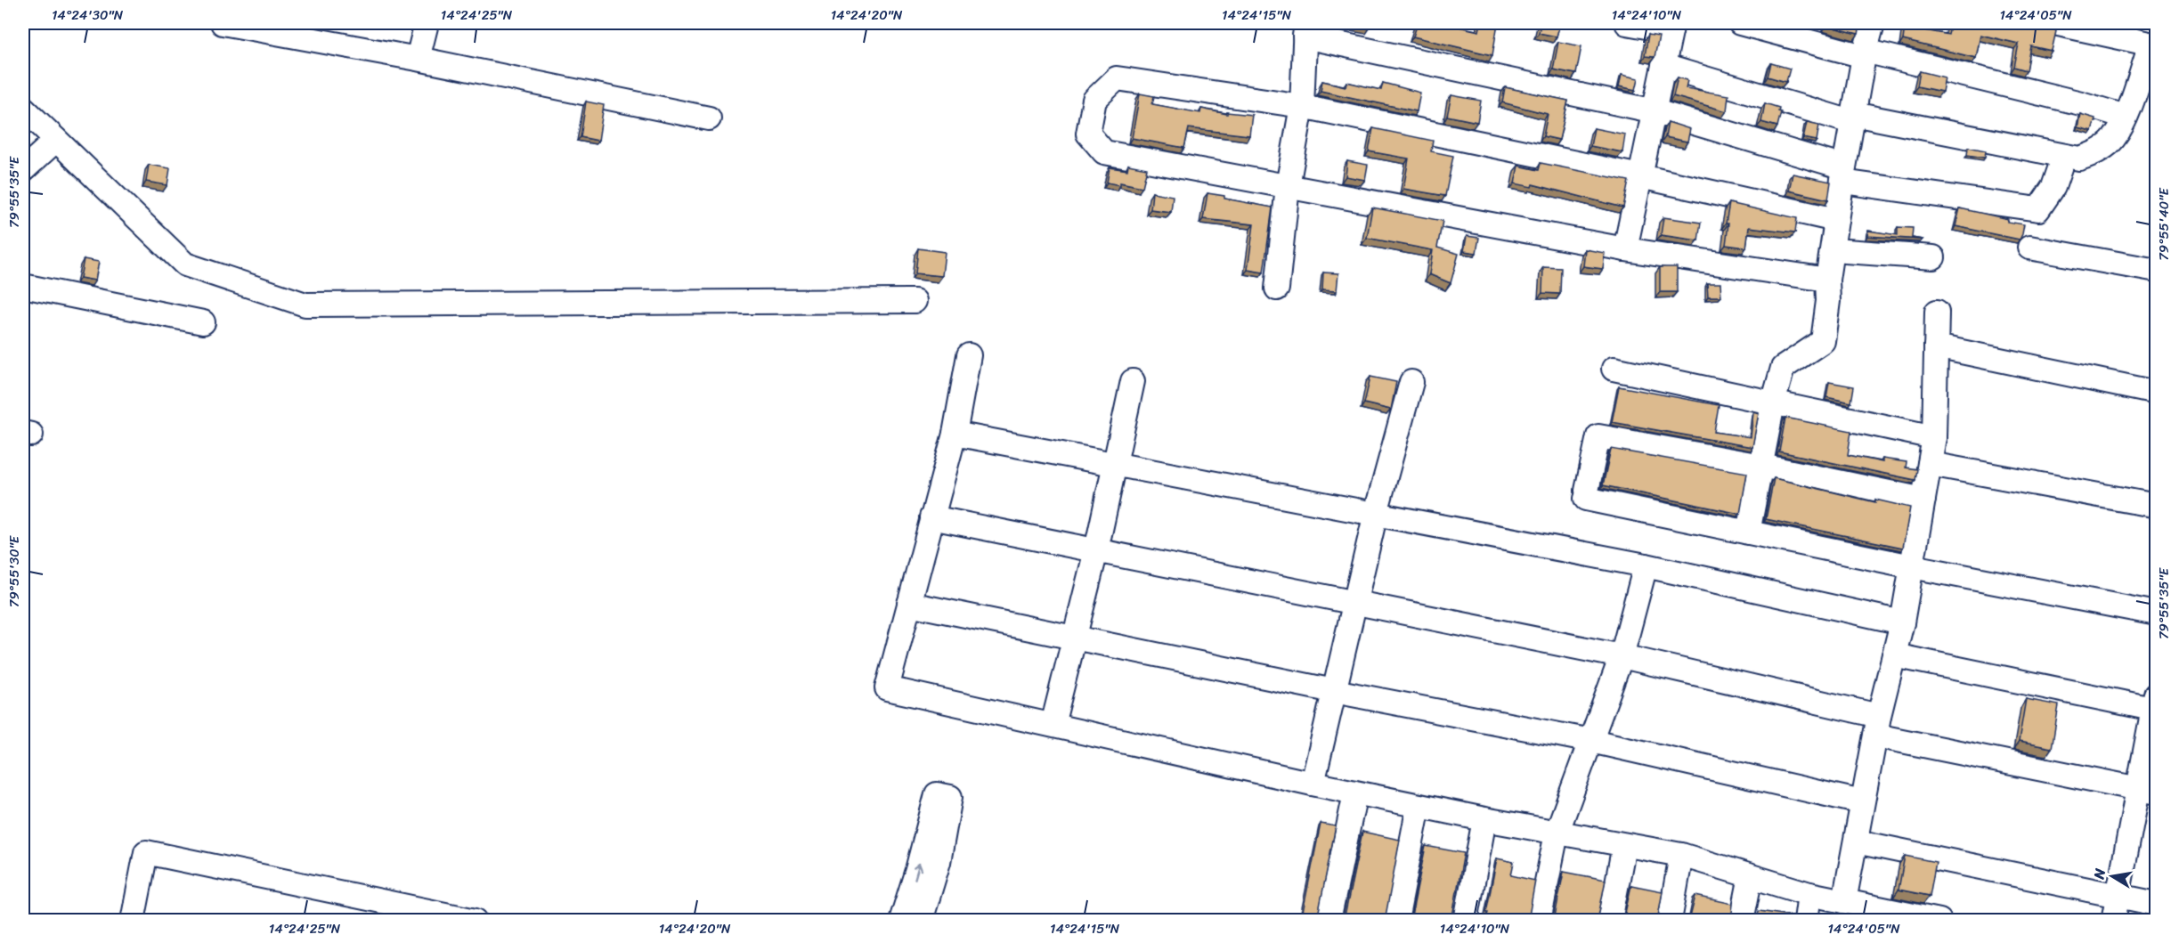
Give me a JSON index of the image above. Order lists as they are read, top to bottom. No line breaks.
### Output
{"north":"left","coordinates":["14°24'30\"N","14°24'25\"N","14°24'20\"N","14°24'15\"N","14°24'10\"N","14°24'05\"N","79°55'35\"E","79°55'40\"E","79°55'30\"E"]}
